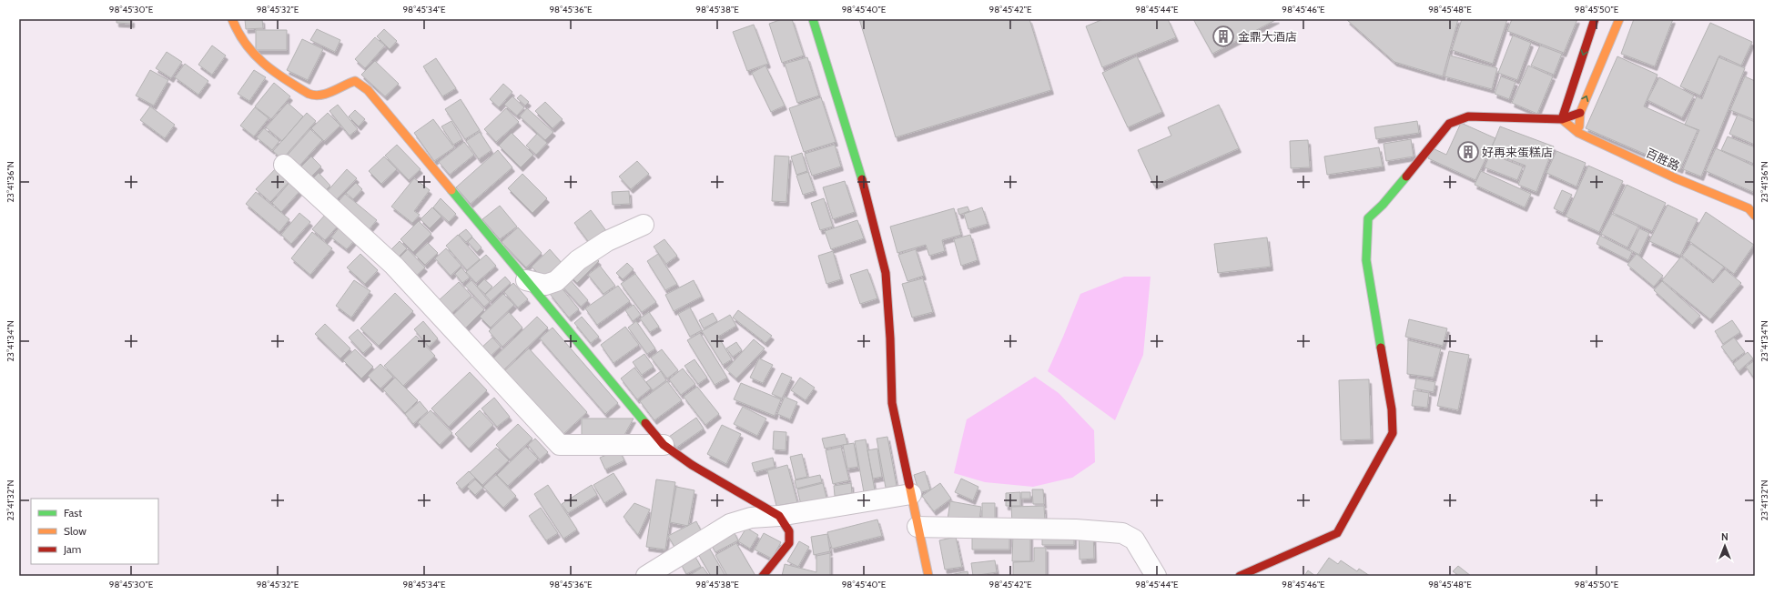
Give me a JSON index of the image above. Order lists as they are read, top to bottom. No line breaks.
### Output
{"streets":{"street":["百胜路"]},"places":{"building":["金鼎大酒店","好再来蛋糕店"]},"legend":["Fast","Slow","Jam"],"north":"top","coordinates":["98°45'30\"E","98°45'32\"E","98°45'34\"E","98°45'36\"E","98°45'38\"E","98°45'40\"E","98°45'42\"E","98°45'44\"E","98°45'46\"E","98°45'48\"E","98°45'50\"E","23°41'36\"N","23°41'34\"N","23°41'32\"N"]}
